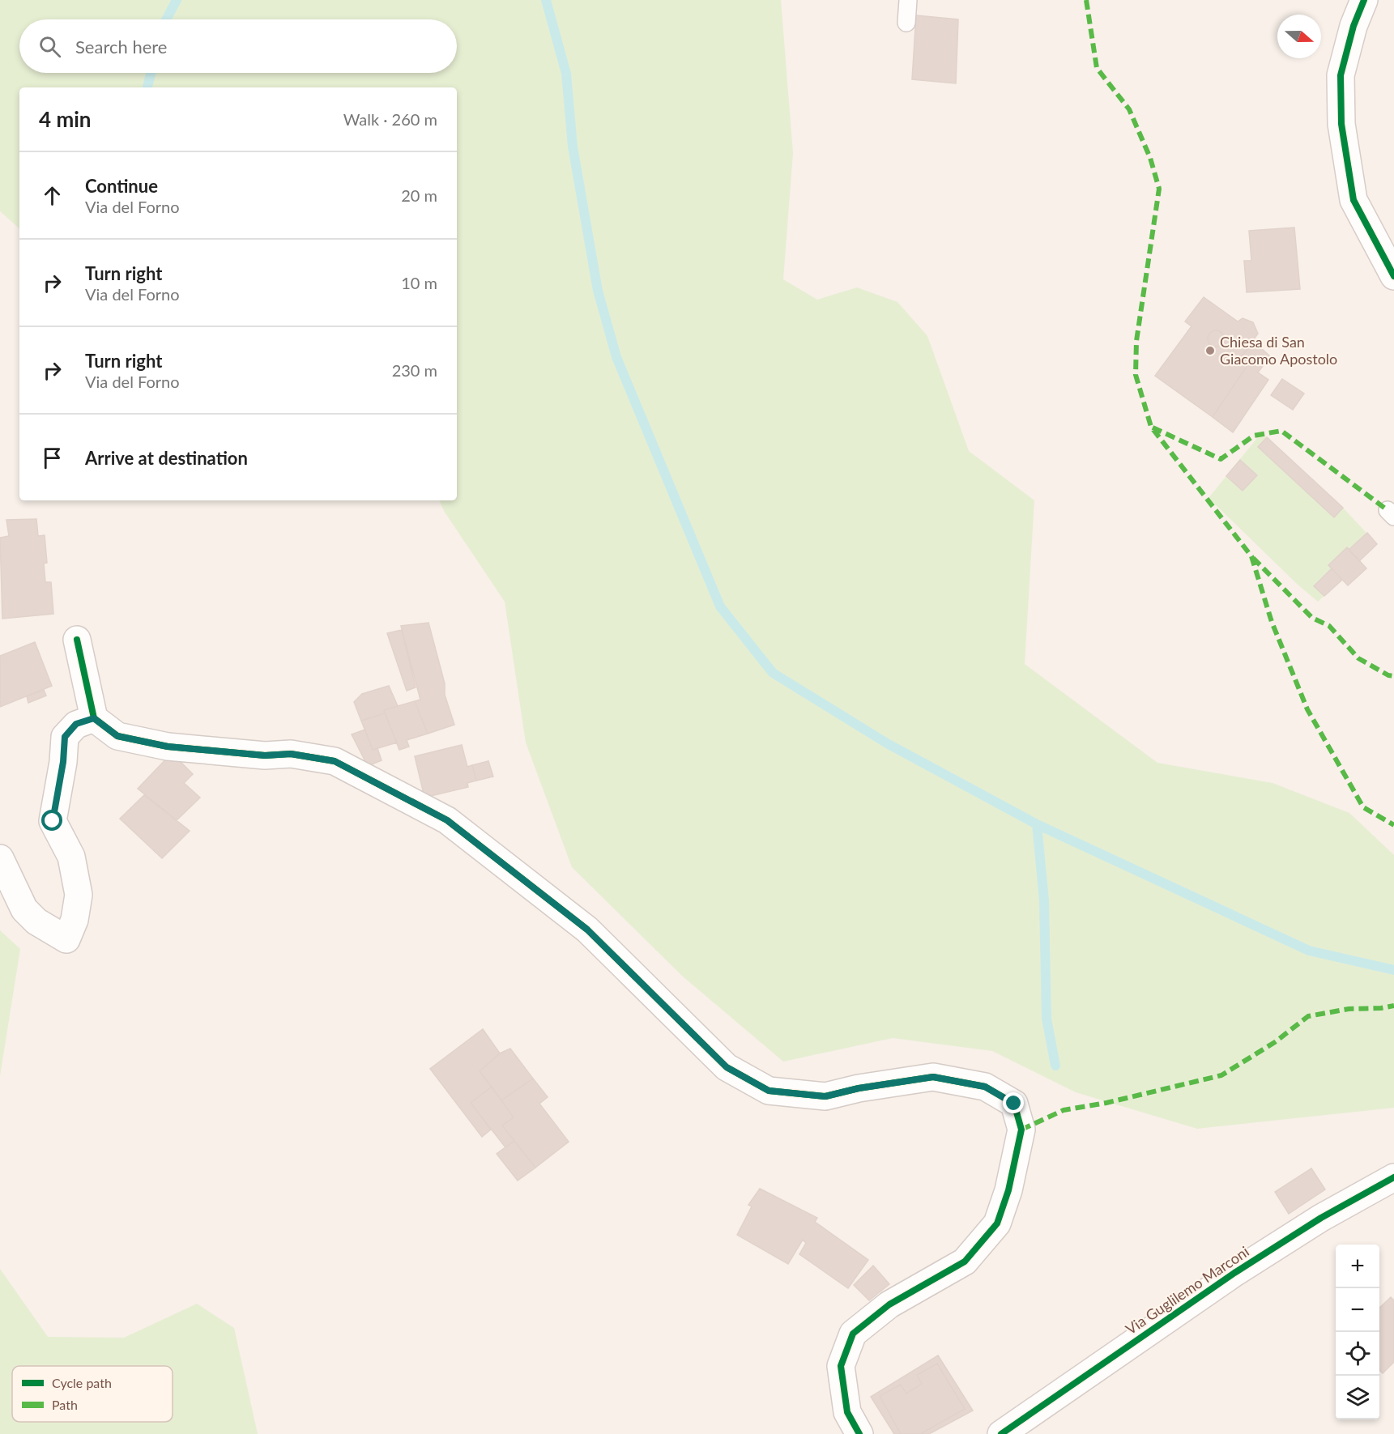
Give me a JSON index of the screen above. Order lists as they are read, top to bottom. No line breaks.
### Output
{"streets":{"street":["Via Guglilemo Marconi"]},"places":["Chiesa di San Giacomo Apostolo"],"legend":["Cycle path","Path"],"north":"right","page":{"search":"Search here","heading":["4 min","Walk · 260 m"],"list":[["Continue","Via del Forno","20 m"],["Turn right","Via del Forno","10 m"],["Turn right","Via del Forno","230 m"],"Arrive at destination"],"map_buttons":["+","−"]}}
